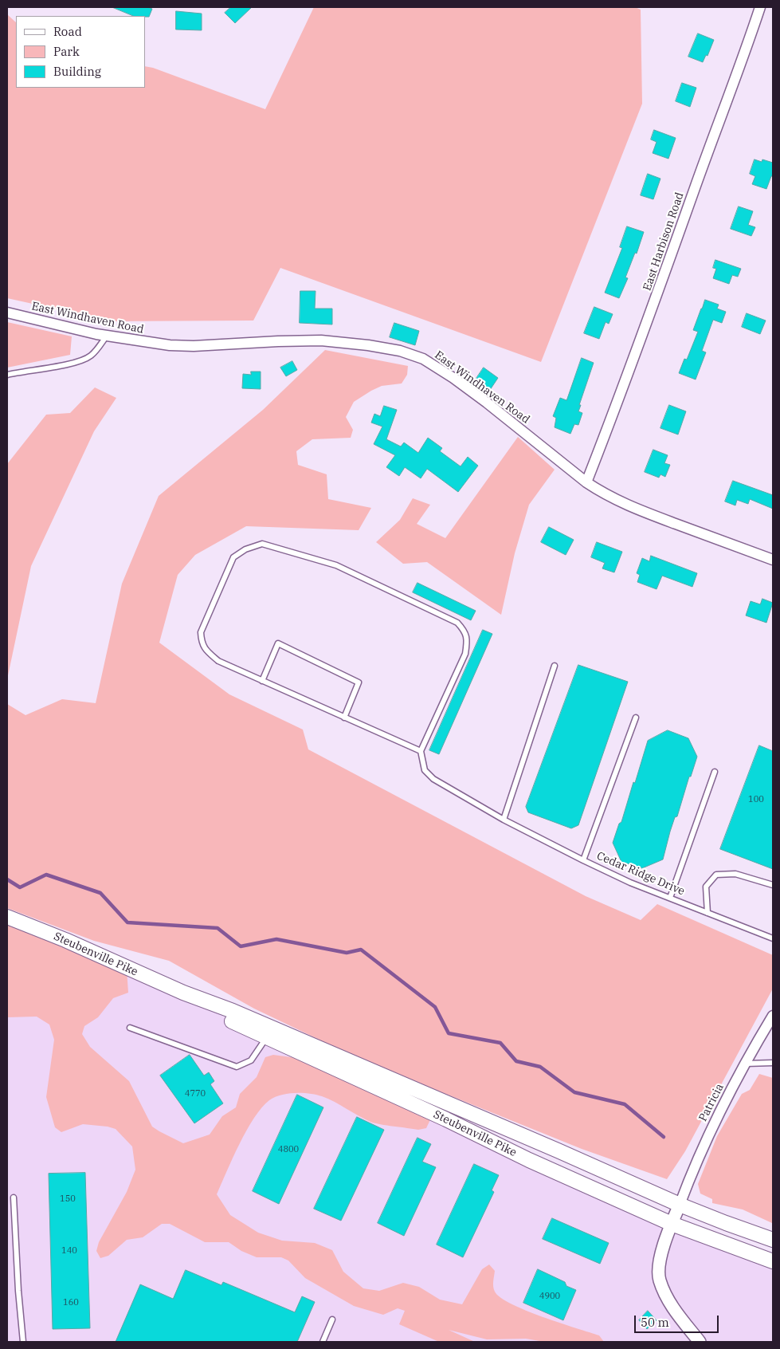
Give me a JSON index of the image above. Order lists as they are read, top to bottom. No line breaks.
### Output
{"streets":{"main road":["Steubenville Pike"],"street":["East Harbison Road","East Windhaven Road","Patricia"],"lane":["Cedar Ridge Drive"]},"crossings":[["East Harbison Road","East Windhaven Road"],["Steubenville Pike","Patricia"]],"house_numbers":["100","4770","4800","150","140","4900","160"],"legend":["Road","Park","Building"],"scale_bar":"50 m"}
